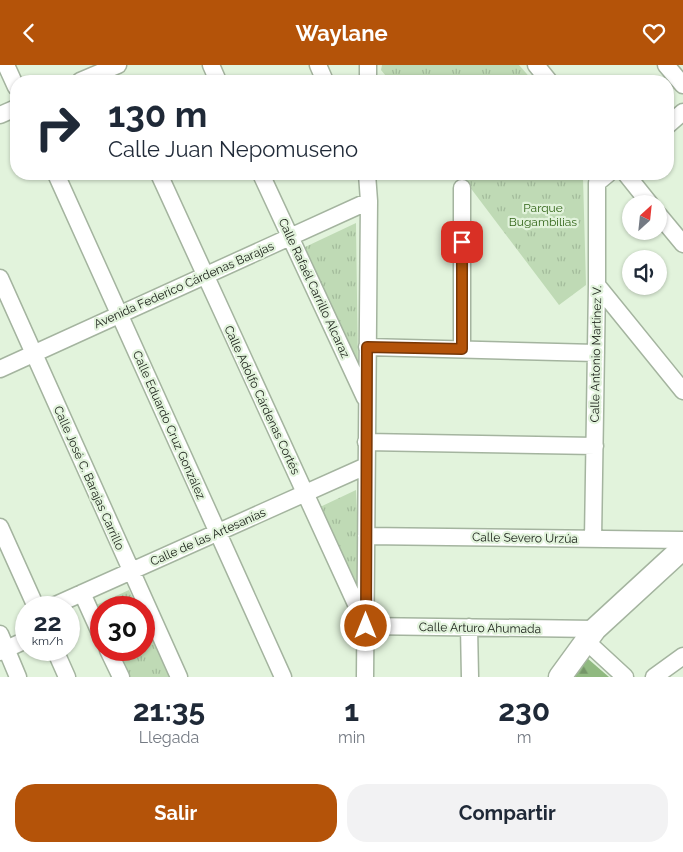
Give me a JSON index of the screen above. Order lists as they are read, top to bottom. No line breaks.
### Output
{"streets":{"street":["Avenida Federico Cárdenas Barajas","Calle Rafaél Carrillo Alcaraz","Calle Antonio Martínez V.","Calle Adolfo Cárdenas Cortés","Calle Eduardo Cruz González","Calle José C. Barajas Carrillo","Calle de las Artesanías","Calle Severo Urzúa","Calle Arturo Ahumada"]},"crossings":[["Avenida Federico Cárdenas Barajas","Calle Rafaél Carrillo Alcaraz"],["Avenida Federico Cárdenas Barajas","Calle Adolfo Cárdenas Cortés"],["Avenida Federico Cárdenas Barajas","Calle Eduardo Cruz González"],["Avenida Federico Cárdenas Barajas","Calle José C. Barajas Carrillo"],["Calle Antonio Martínez V.","Calle Severo Urzúa"],["Calle Adolfo Cárdenas Cortés","Calle de las Artesanías"],["Calle Adolfo Cárdenas Cortés","Calle Arturo Ahumada"],["Calle Eduardo Cruz González","Calle de las Artesanías"],["Calle José C. Barajas Carrillo","Calle de las Artesanías"]],"parks":["Parque Bugambilias"],"north":"top right","page":{"header":"Waylane","turn":["130 m","Calle Juan Nepomuseno"],"speed":"22 km/h","limit":"30","eta":["21:35","Llegada","1","min","230","m"],"buttons":["Salir","Compartir"]}}
